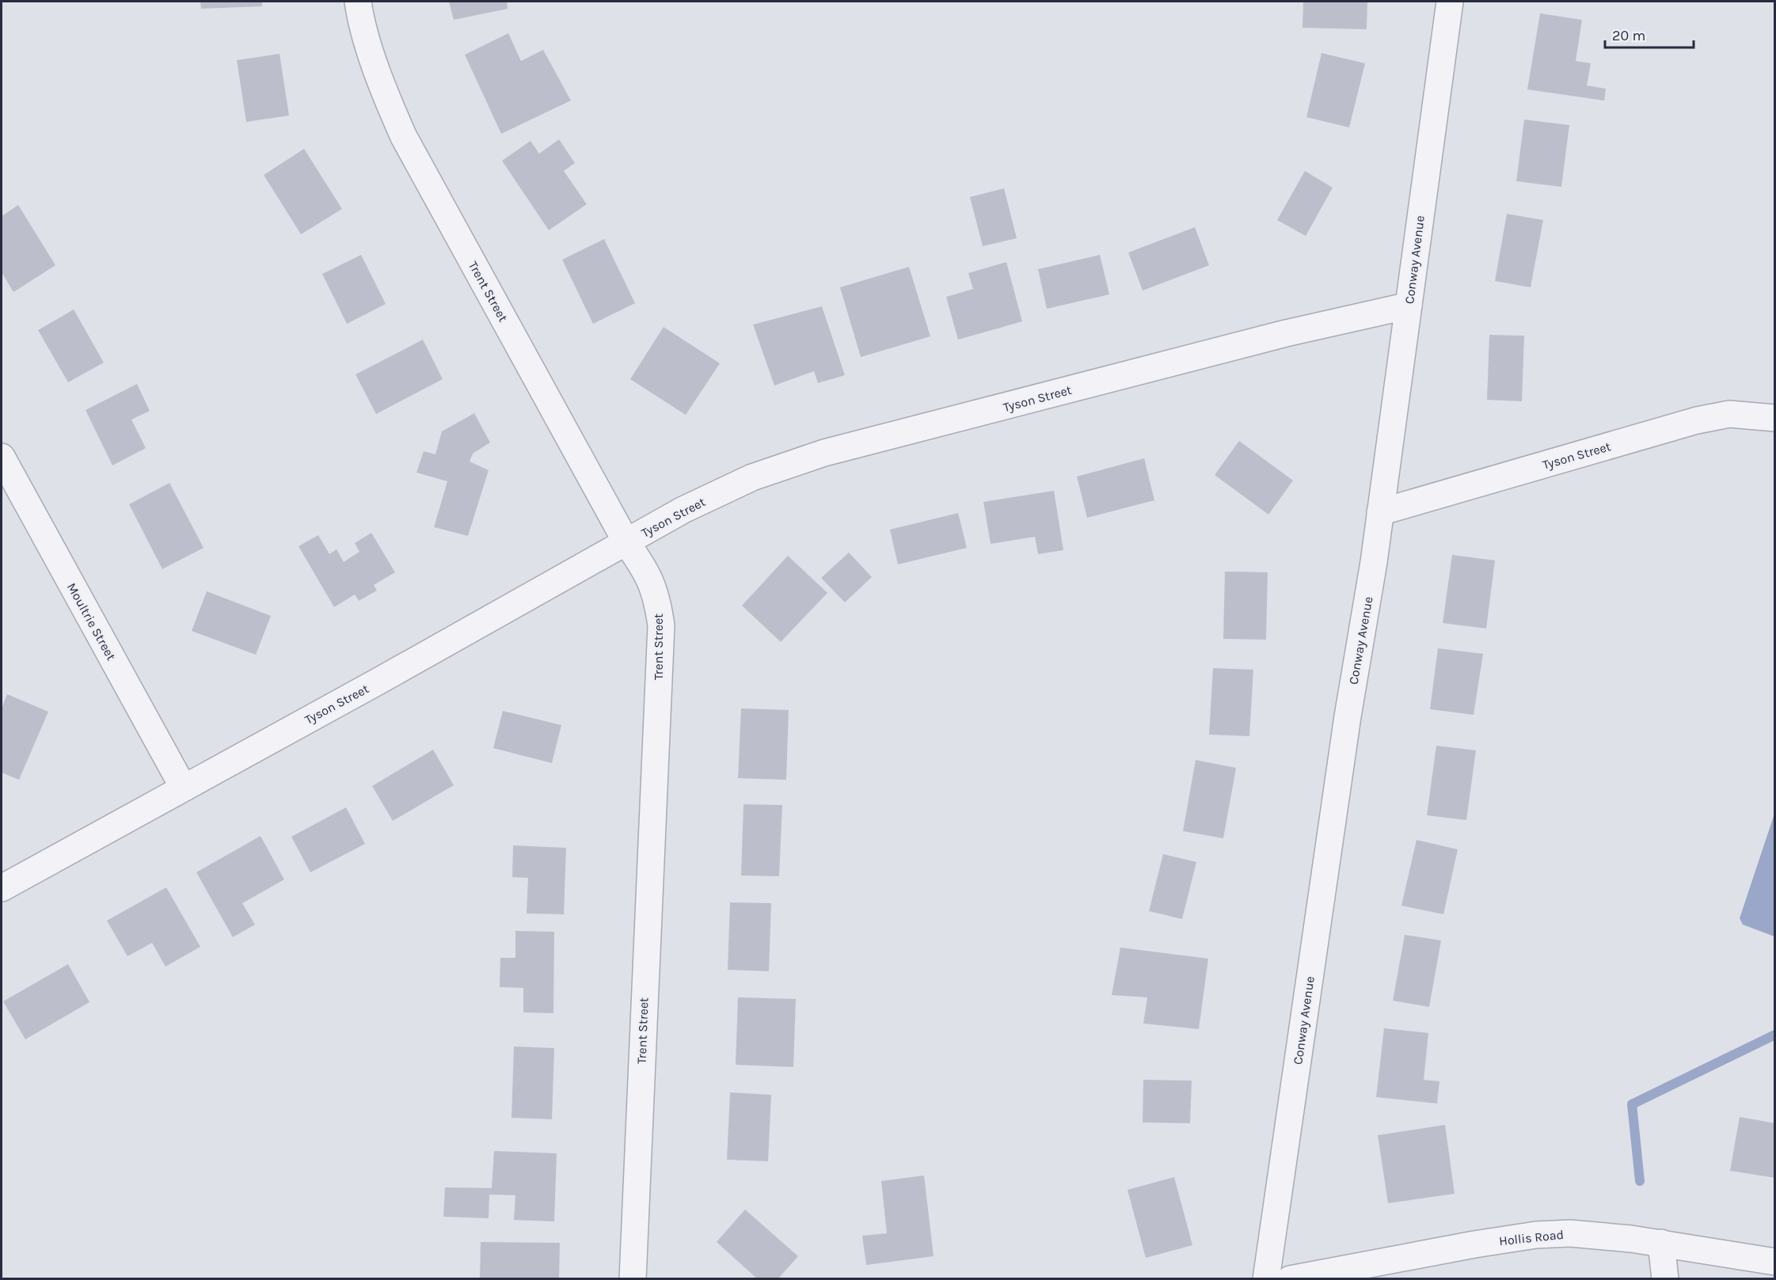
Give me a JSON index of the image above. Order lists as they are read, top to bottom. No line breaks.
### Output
{"streets":{"street":["Conway Avenue","Trent Street","Tyson Street","Moultrie Street","Hollis Road"]},"crossings":[["Conway Avenue","Tyson Street"],["Trent Street","Tyson Street"],["Tyson Street","Moultrie Street"]],"scale_bar":"20 m"}
